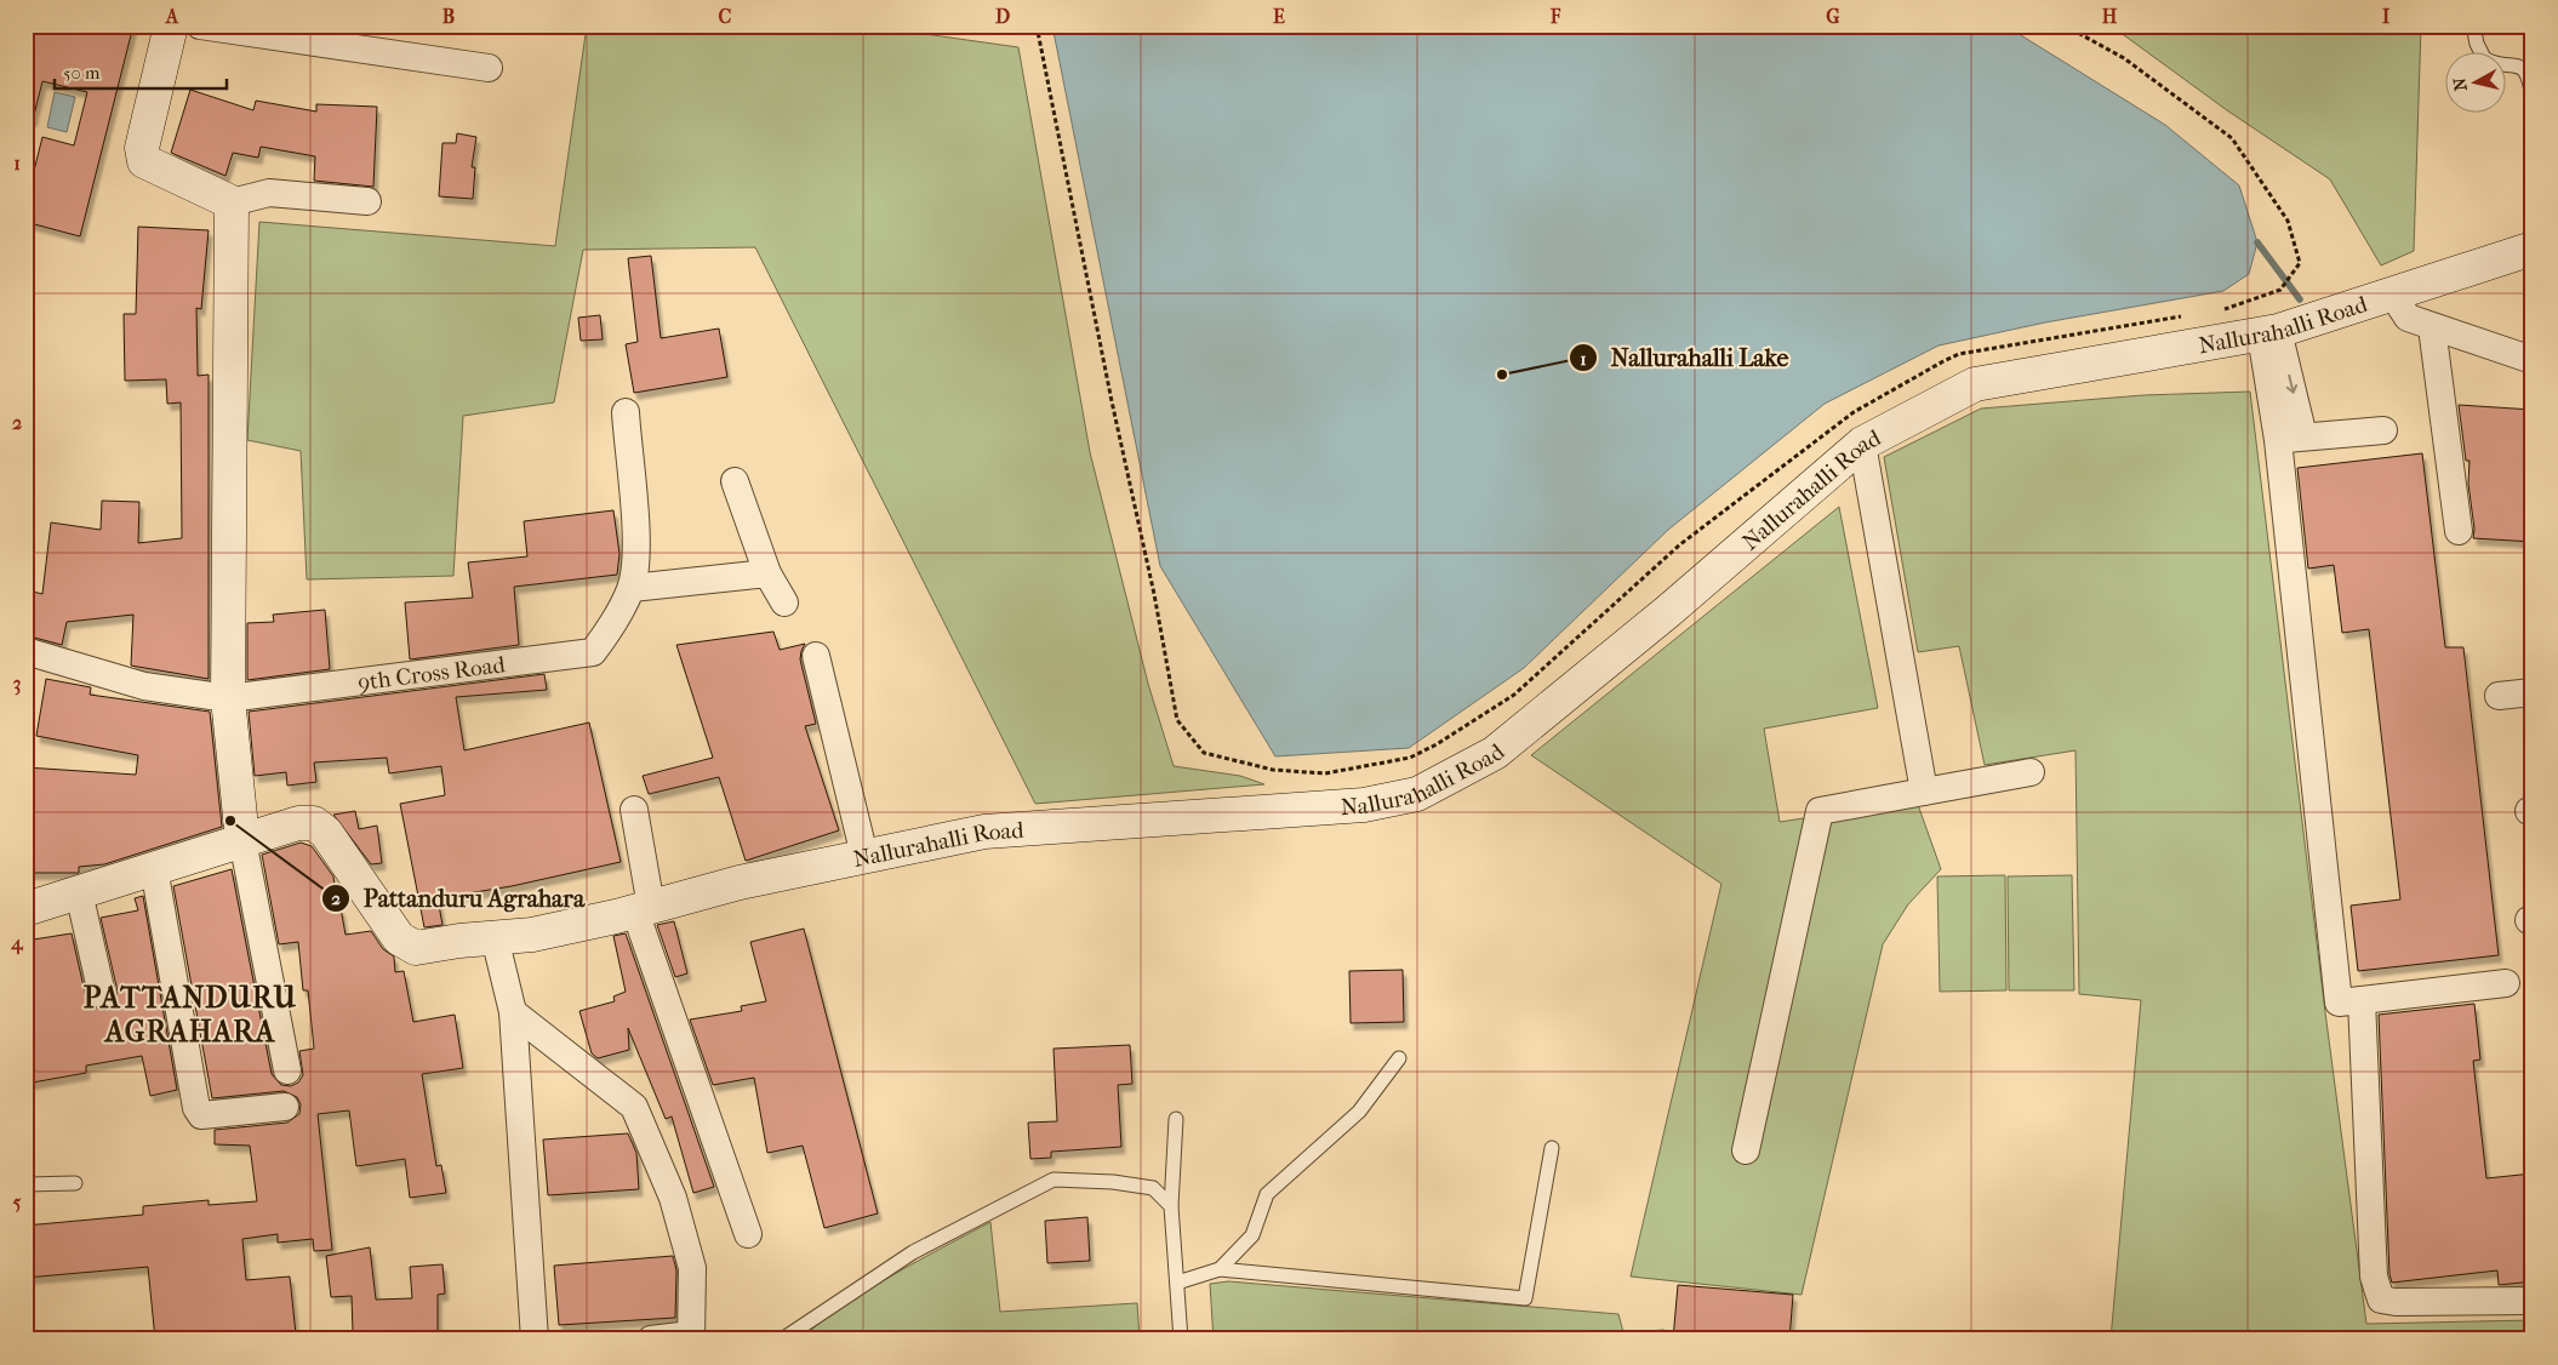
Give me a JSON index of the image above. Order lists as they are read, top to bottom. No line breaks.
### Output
{"streets":{"street":["Nallurahalli Road","9th Cross Road"]},"districts":["PATTANDURU AGRAHARA"],"places":["Nallurahalli Lake","Pattanduru Agrahara"],"scale_bar":"50 m","north":"left","grid":{"columns":["A","B","C","D","E","F","G","H","I"],"rows":["1","2","3","4","5"]}}
